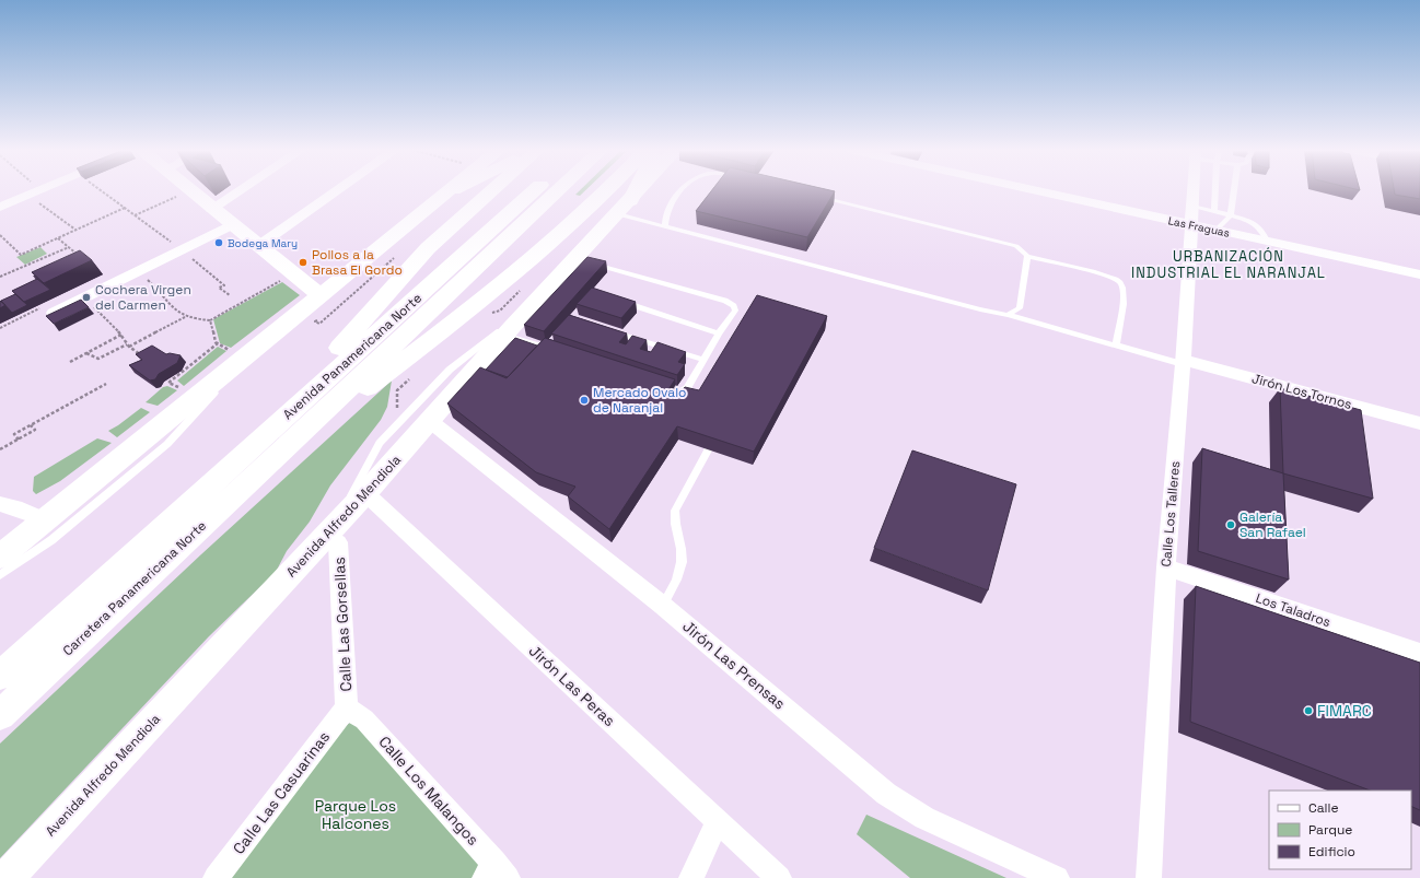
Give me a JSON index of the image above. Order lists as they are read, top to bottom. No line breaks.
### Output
{"streets":{"main road":["Avenida Panamericana Norte","Avenida Alfredo Mendiola","Carretera Panamericana Norte"],"street":["Las Fraguas","Jirón Los Tornos","Calle Los Talleres","Los Taladros","Calle Las Gorsellas","Jirón Las Prensas","Jirón Las Peras","Calle Los Malangos","Calle Las Casuarinas"]},"crossings":[["Las Fraguas","Calle Los Talleres"],["Avenida Panamericana Norte","Carretera Panamericana Norte"],["Jirón Los Tornos","Calle Los Talleres"],["Calle Los Talleres","Los Taladros"],["Avenida Alfredo Mendiola","Calle Las Gorsellas"],["Avenida Alfredo Mendiola","Jirón Las Prensas"],["Avenida Alfredo Mendiola","Jirón Las Peras"],["Calle Las Gorsellas","Calle Los Malangos"],["Calle Las Gorsellas","Calle Las Casuarinas"],["Calle Los Malangos","Calle Las Casuarinas"]],"districts":["URBANIZACIÓN INDUSTRIAL EL NARANJAL"],"parks":["Parque Los Halcones"],"places":["Bodega Mary","Pollos a la Brasa El Gordo","Cochera Virgen del Carmen","Mercado Ovalo de Naranjal","Galería San Rafael","FIMARC"],"legend":["Calle","Parque","Edificio"]}
